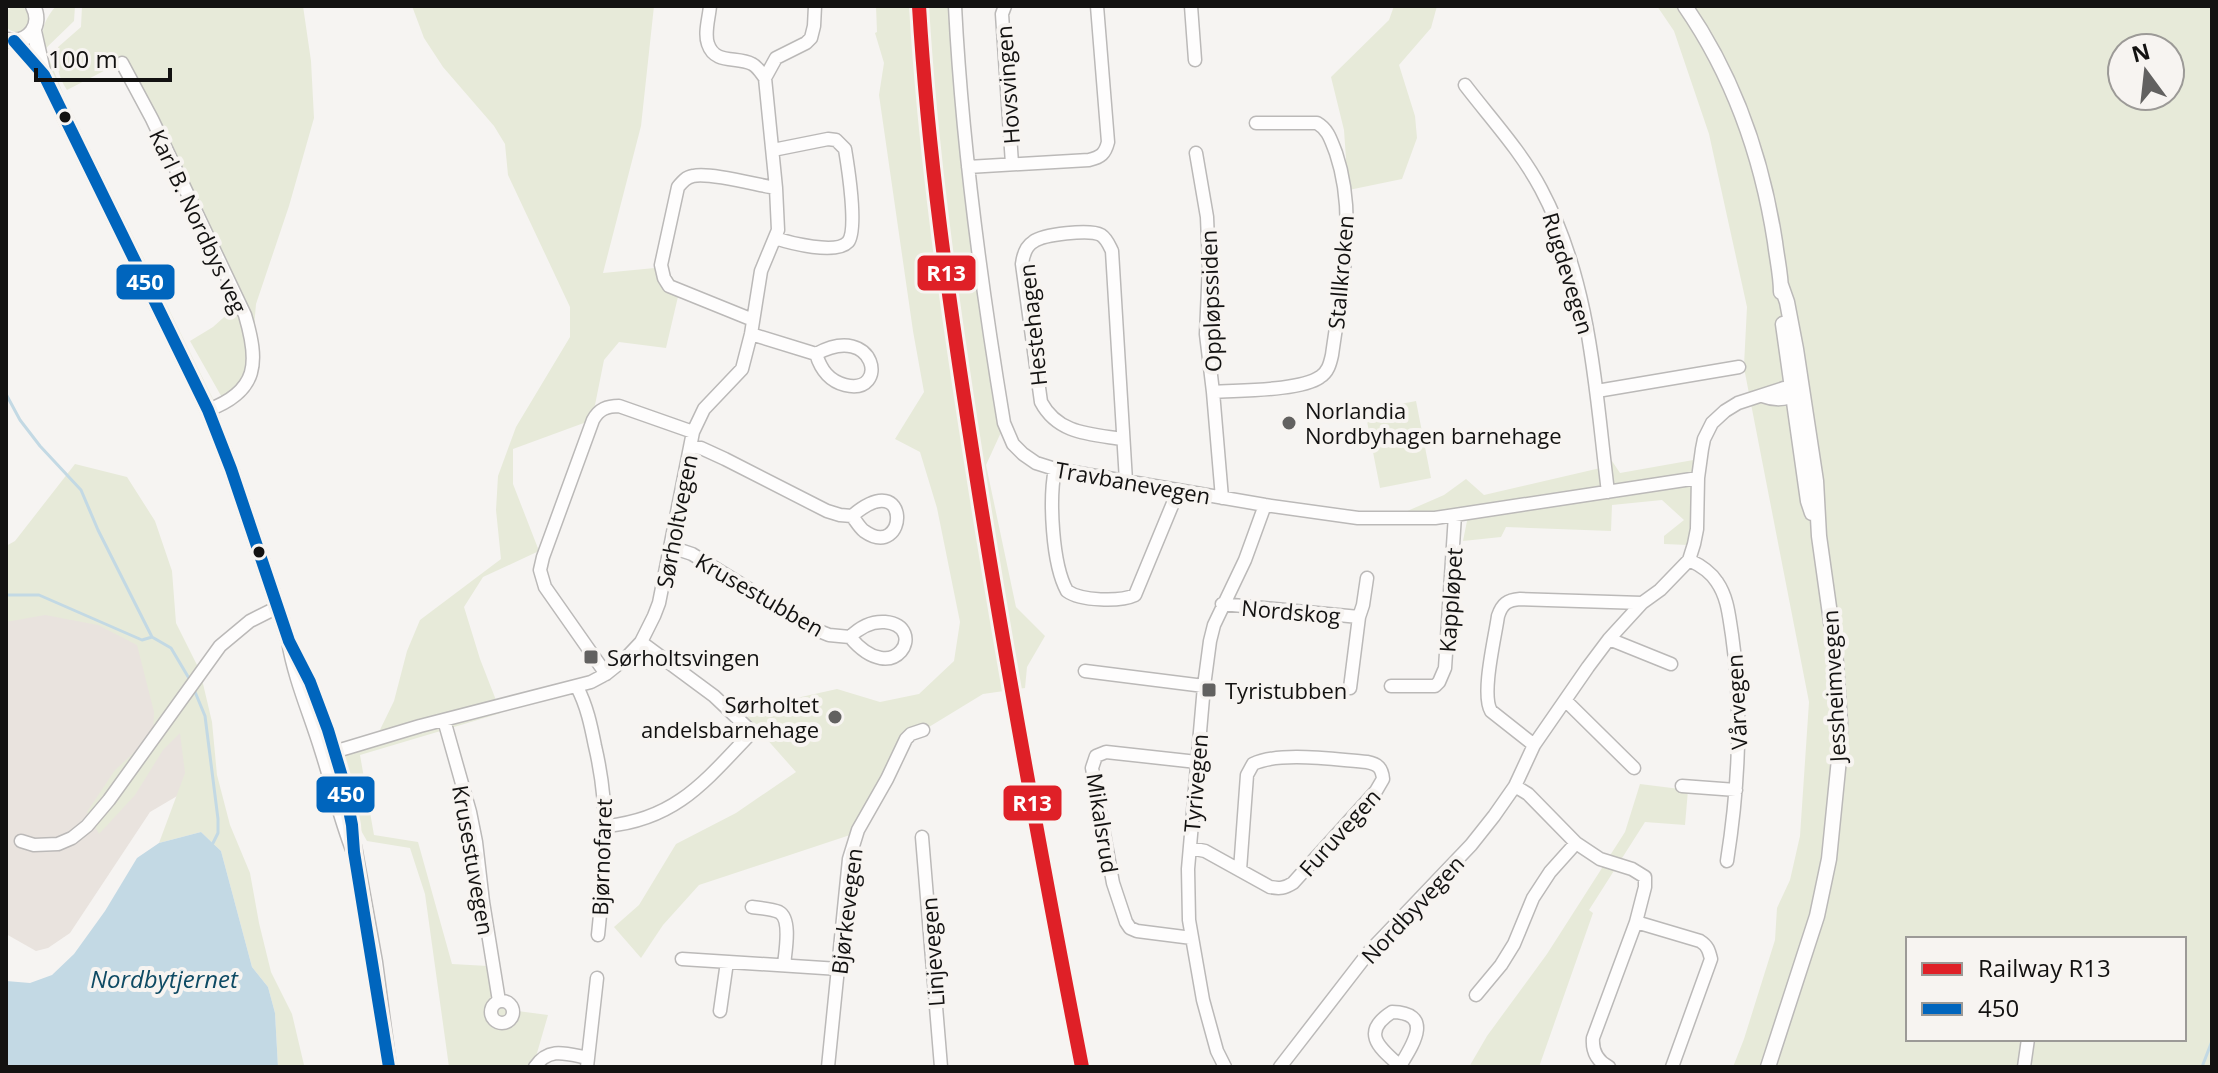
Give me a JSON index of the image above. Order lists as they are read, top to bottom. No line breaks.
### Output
{"streets":{"main road":["Jessheimvegen"],"street":["Hovsvingen","Karl B. Nordbys veg","Stallkroken","Rugdevegen","Oppløpssiden","Hestehagen","Travbanevegen","Sørholtvegen","Krusestubben","Kappløpet","Nordskog","Vårvegen","Tyrivegen","Mikalsrud","Furuvegen","Bjørnofaret","Krusestuvegen","Nordbyvegen","Bjørkevegen","Linjevegen"]},"crossings":[["Hovsvingen","Travbanevegen"],["Stallkroken","Oppløpssiden"],["Rugdevegen","Travbanevegen"],["Oppløpssiden","Travbanevegen"],["Hestehagen","Travbanevegen"],["Travbanevegen","Kappløpet"],["Travbanevegen","Tyrivegen"],["Sørholtvegen","Krusestubben"],["Sørholtvegen","Bjørnofaret"],["Sørholtvegen","Krusestuvegen"],["Nordskog","Tyrivegen"],["Vårvegen","Nordbyvegen"],["Tyrivegen","Mikalsrud"],["Tyrivegen","Furuvegen"]],"water":["Nordbytjernet"],"places":{"other":["Norlandia Nordbyhagen barnehage","Sørholtet andelsbarnehage"],"transit":["Sørholtsvingen","Tyristubben"]},"lines":["rail line R13","transit line 450"],"legend":["Railway R13","450"],"scale_bar":"100 m","north":"top"}
